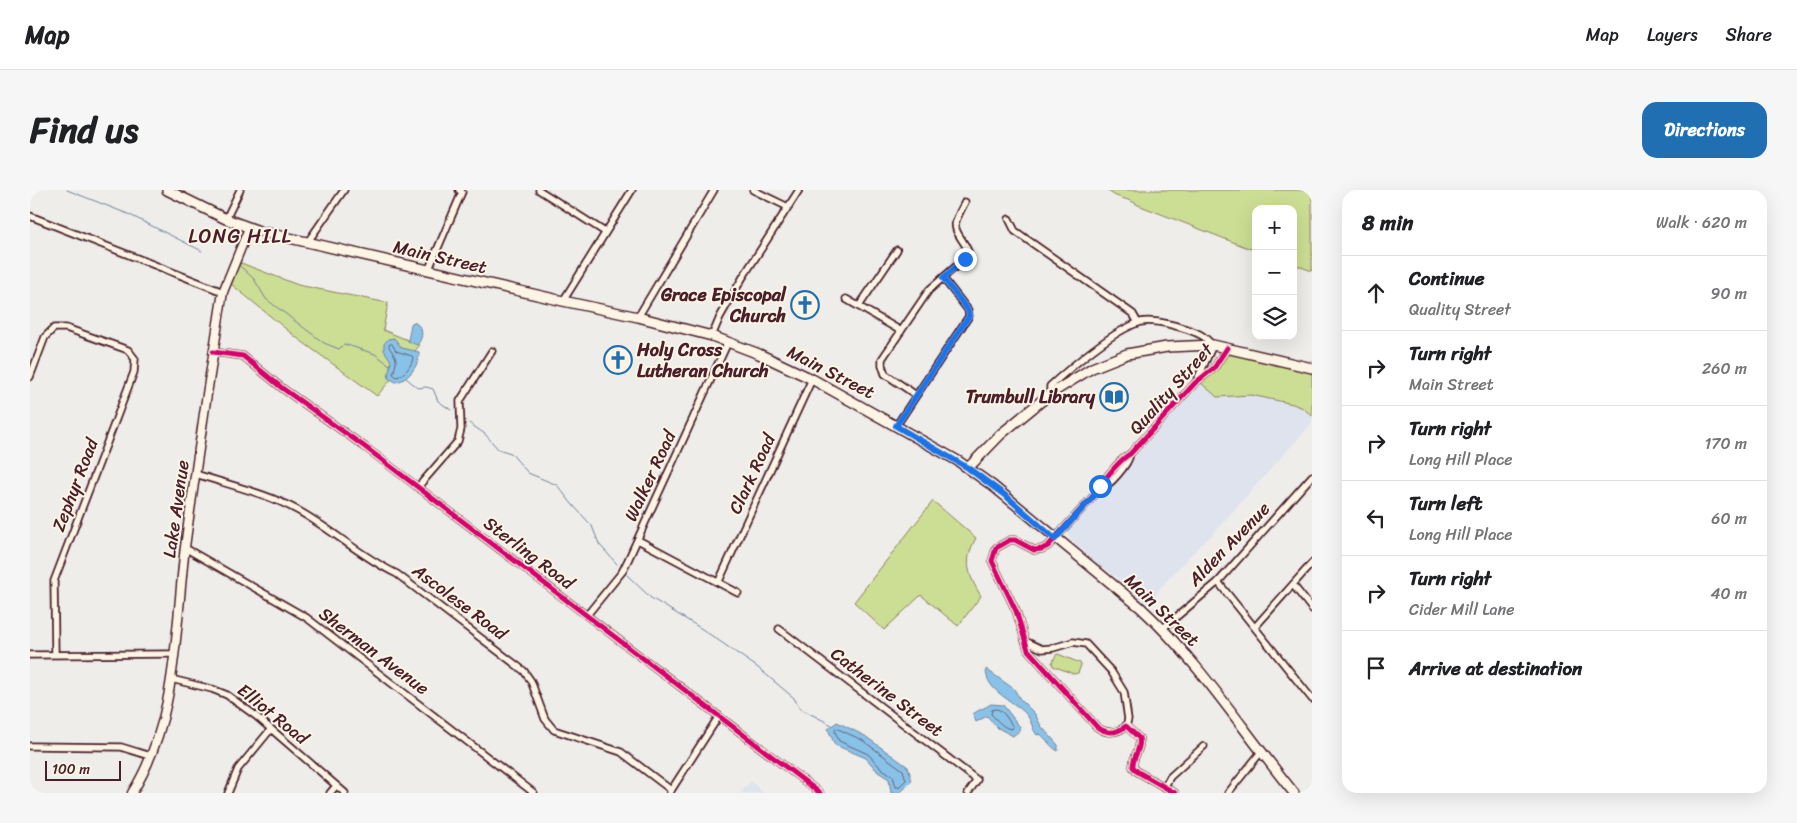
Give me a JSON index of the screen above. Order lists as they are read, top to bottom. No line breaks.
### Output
{"streets":{"main road":["Main Street"],"street":["Quality Street","Clark Road","Walker Road","Zephyr Road","Lake Avenue","Alden Avenue","Sterling Road","Ascolese Road","Sherman Avenue","Catherine Street","Elliot Road"]},"crossings":[["Main Street","Quality Street"],["Main Street","Clark Road"],["Main Street","Walker Road"],["Main Street","Lake Avenue"],["Main Street","Alden Avenue"],["Walker Road","Sterling Road"],["Lake Avenue","Sterling Road"],["Lake Avenue","Ascolese Road"],["Lake Avenue","Sherman Avenue"],["Lake Avenue","Elliot Road"]],"districts":["LONG HILL"],"places":{"church":["Grace Episcopal Church","Holy Cross Lutheran Church"],"library":["Trumbull Library"]},"scale_bar":"100 m","page":{"header":"Map","nav":["Map","Layers","Share"],"title":"Find us","buttons":"Directions","heading":["8 min","Walk · 620 m"],"map_buttons":["+","−"],"list":[["Continue","Quality Street","90 m"],["Turn right","Main Street","260 m"],["Turn right","Long Hill Place","170 m"],["Turn left","Long Hill Place","60 m"],["Turn right","Cider Mill Lane","40 m"],"Arrive at destination"],"scale":"100 m"}}
